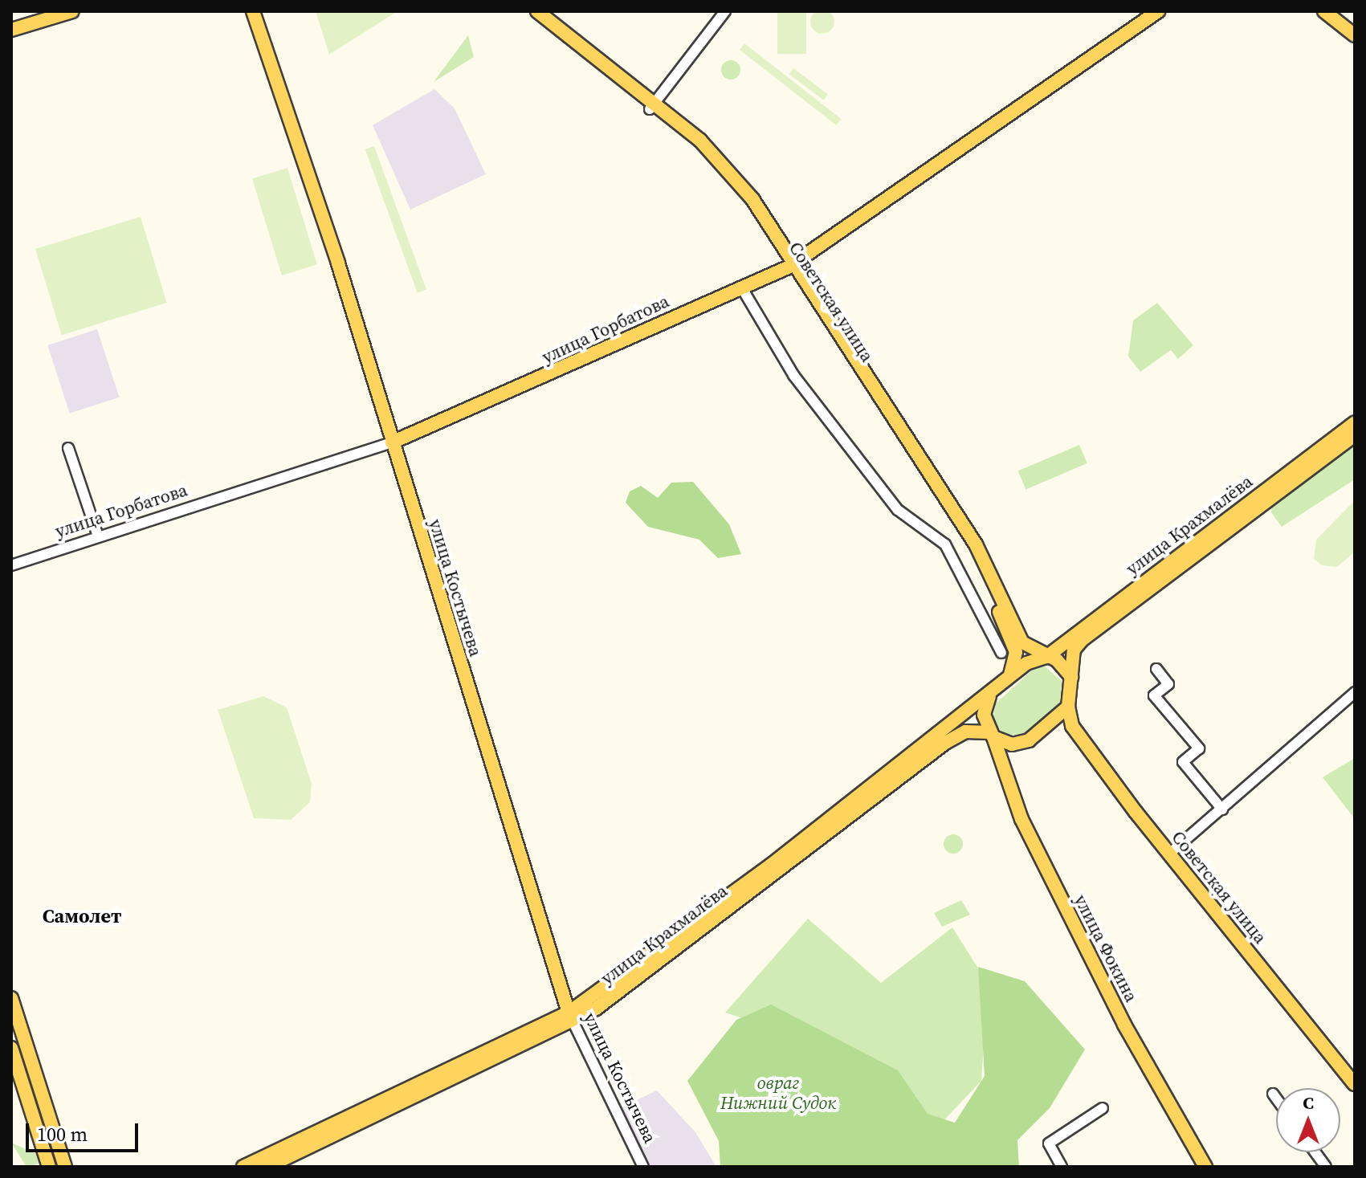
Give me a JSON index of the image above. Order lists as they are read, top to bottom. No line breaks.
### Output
{"streets":{"main road":["Советская улица","улица Горбатова","улица Крахмалёва","улица Костычева","улица Фокина"]},"crossings":[["Советская улица","улица Горбатова"],["Советская улица","улица Крахмалёва"],["Советская улица","улица Фокина"],["улица Горбатова","улица Костычева"],["улица Крахмалёва","улица Костычева"],["улица Крахмалёва","улица Фокина"]],"districts":["Самолет"],"parks":["овраг Нижний Судок"],"scale_bar":"100 m","north":"top"}
